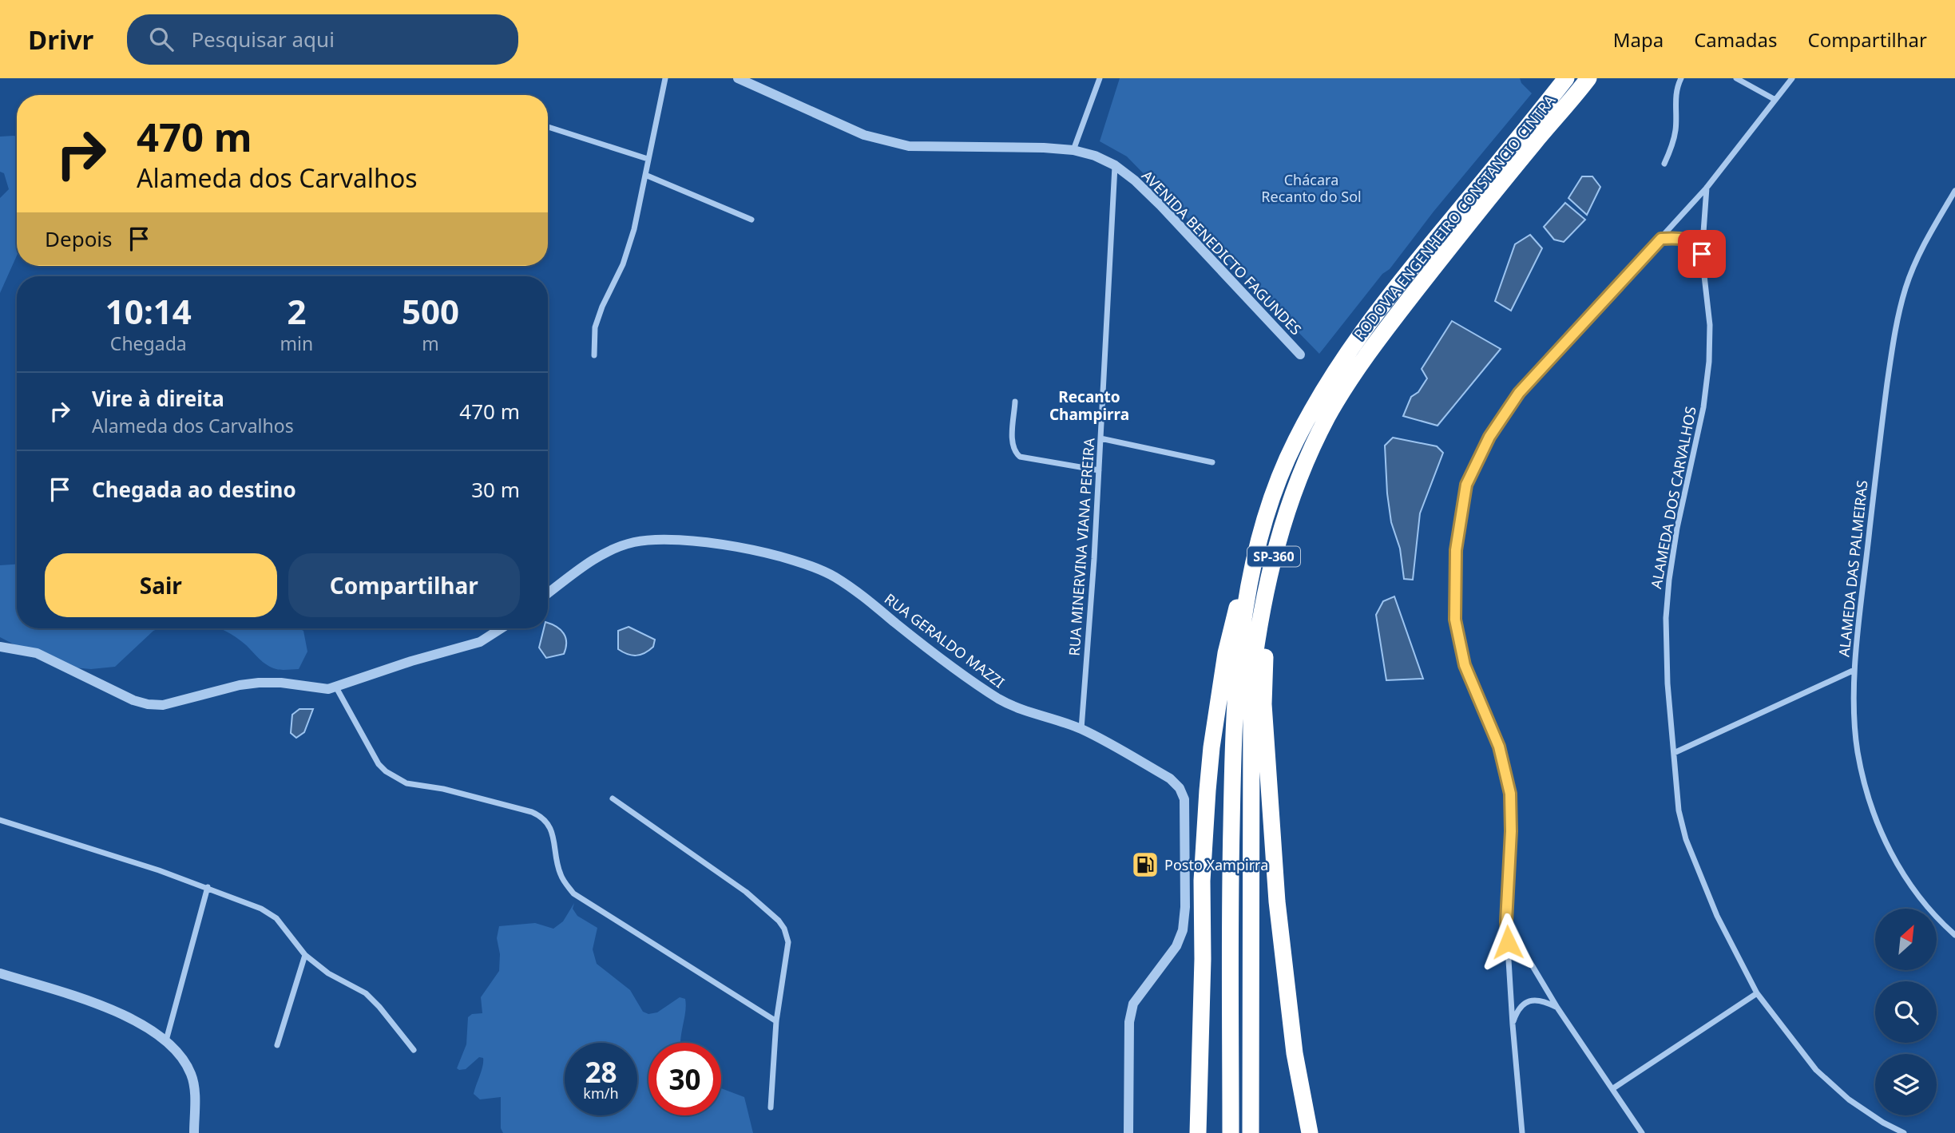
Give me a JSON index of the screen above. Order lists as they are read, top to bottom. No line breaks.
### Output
{"streets":{"highway":["RODOVIA ENGENHEIRO CONSTANCIO CINTRA","SP-360"],"street":["AVENIDA BENEDICTO FAGUNDES","ALAMEDA DOS CARVALHOS","RUA MINERVINA VIANA PEREIRA","ALAMEDA DAS PALMEIRAS","RUA GERALDO MAZZI"]},"crossings":[["AVENIDA BENEDICTO FAGUNDES","RUA MINERVINA VIANA PEREIRA"],["RUA MINERVINA VIANA PEREIRA","RUA GERALDO MAZZI"]],"districts":["Recanto Champirra"],"parks":["Chácara Recanto do Sol"],"places":{"fuel station":["Posto Xampirra"]},"north":"top right","page":{"header":"Drivr","search":"Pesquisar aqui","nav":["Mapa","Camadas","Compartilhar"],"turn":["470 m","Alameda dos Carvalhos"],"then":"Depois","eta":["10:14","Chegada","2","min","500","m"],"list":[{"name":"Vire à direita","note":"Alameda dos Carvalhos","value":"470 m"},{"name":"Chegada ao destino","value":"30 m"}],"buttons":["Sair","Compartilhar"],"speed":"28 km/h","limit":"30"}}
